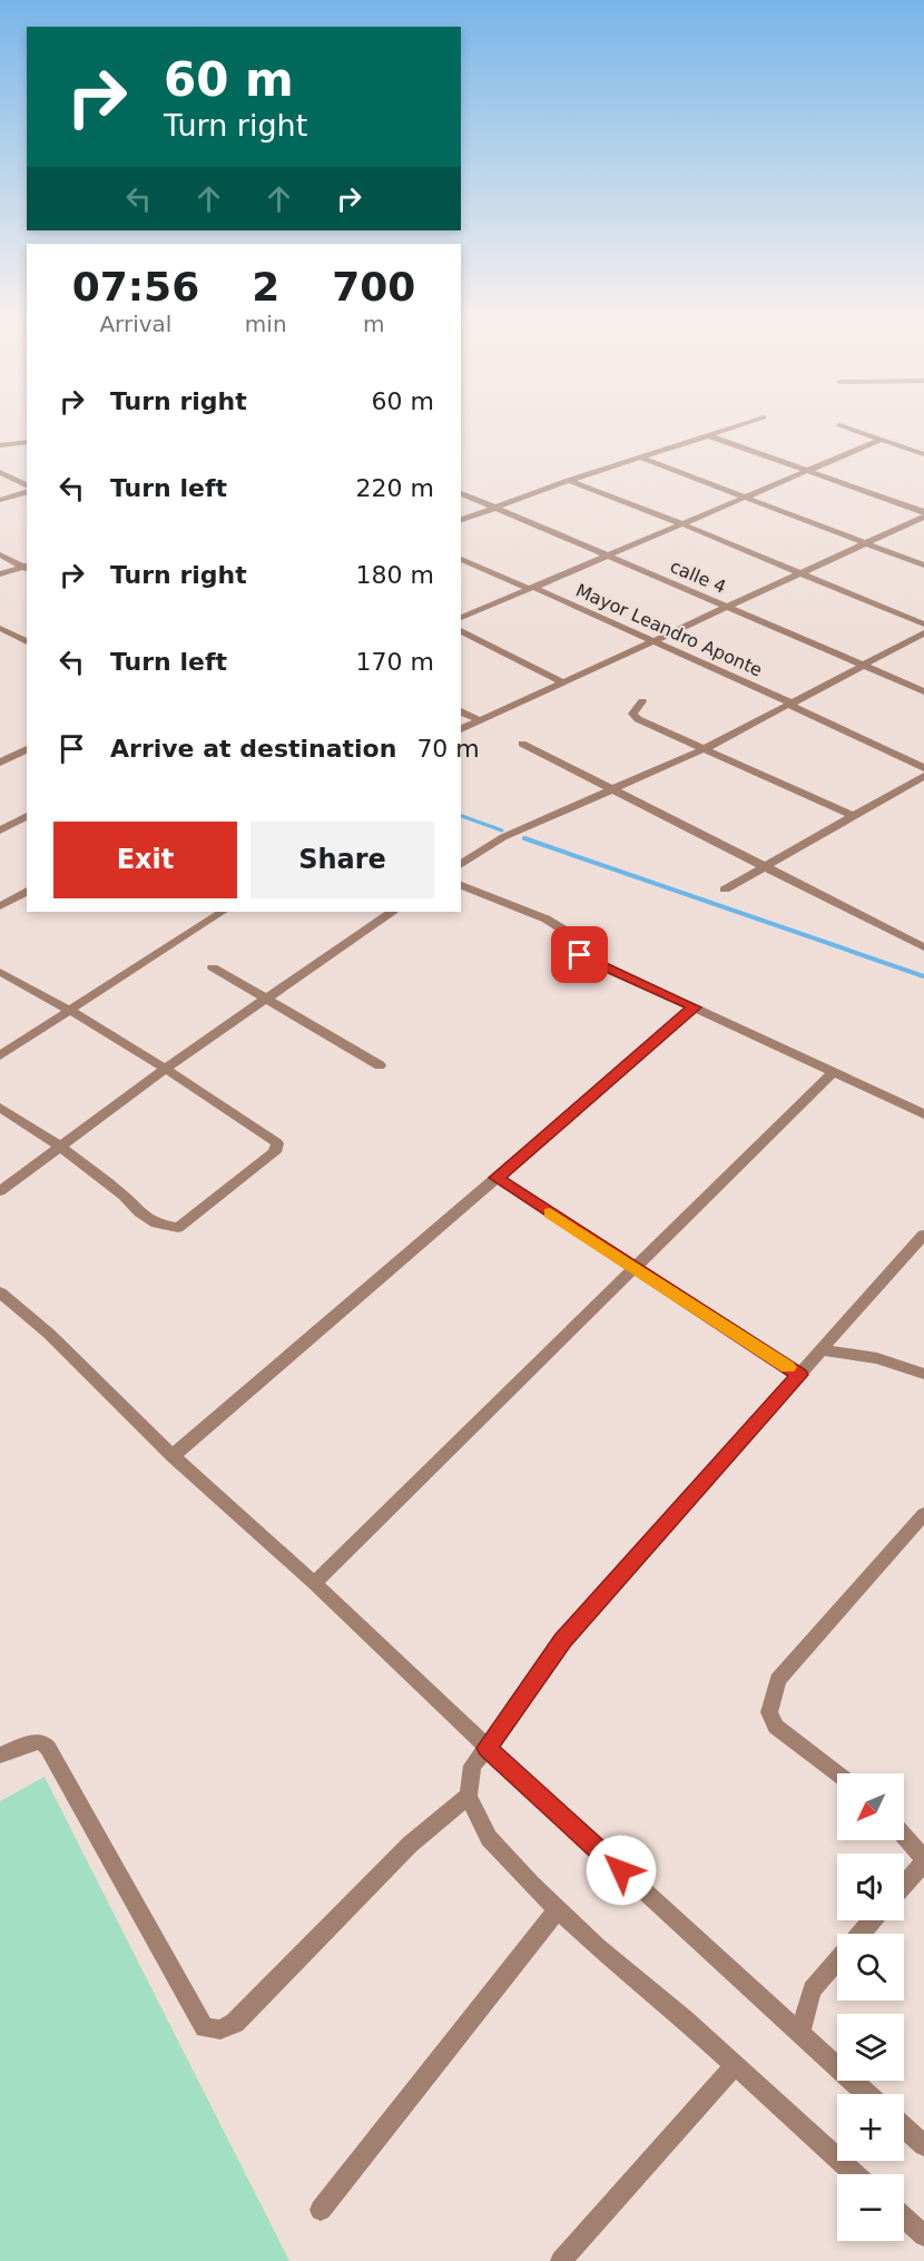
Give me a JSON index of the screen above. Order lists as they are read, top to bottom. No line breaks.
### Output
{"streets":{"street":["calle 4","Mayor Leandro Aponte"]},"north":"bottom left","page":{"turn":["60 m","Turn right"],"eta":["07:56","Arrival","2","min","700","m"],"list":[{"name":"Turn right","value":"60 m"},{"name":"Turn left","value":"220 m"},{"name":"Turn right","value":"180 m"},{"name":"Turn left","value":"170 m"},{"name":"Arrive at destination","value":"70 m"}],"buttons":["Exit","Share"],"map_buttons":["+","−"]}}
